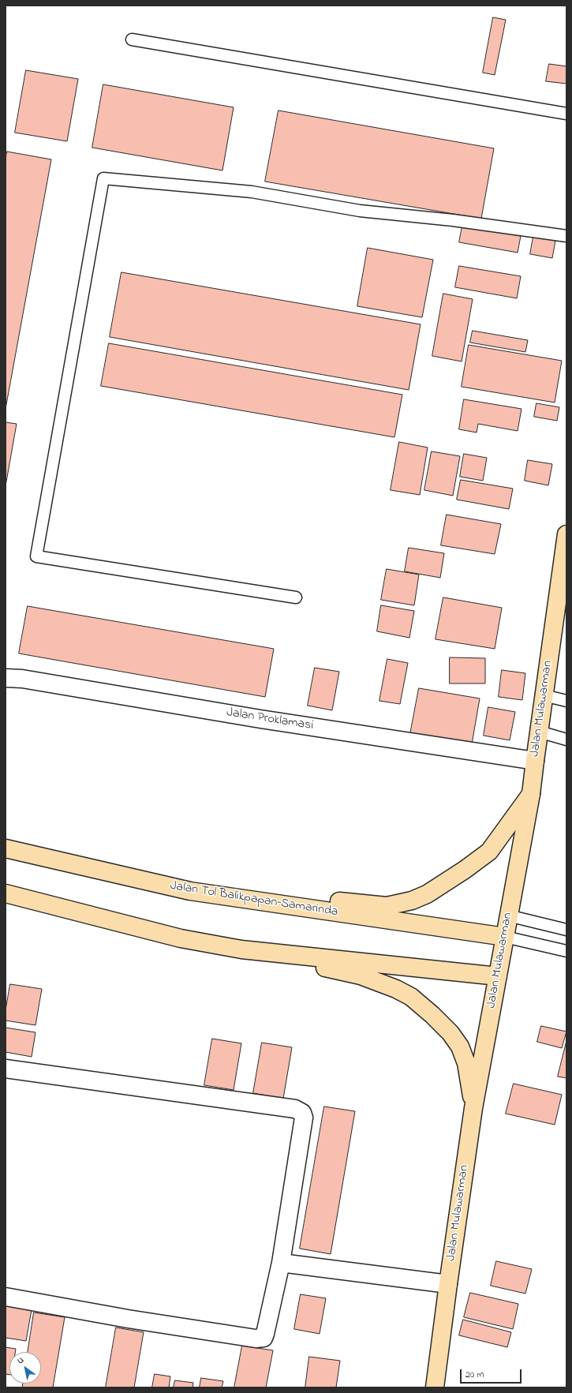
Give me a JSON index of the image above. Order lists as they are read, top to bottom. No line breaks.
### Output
{"streets":{"main road":["Jalan Mulawarman","Jalan Tol Balikpapan–Samarinda"],"street":["Jalan Proklamasi"]},"crossings":[["Jalan Mulawarman","Jalan Proklamasi"],["Jalan Mulawarman","Jalan Tol Balikpapan–Samarinda"]],"scale_bar":"20 m","north":"top left"}
